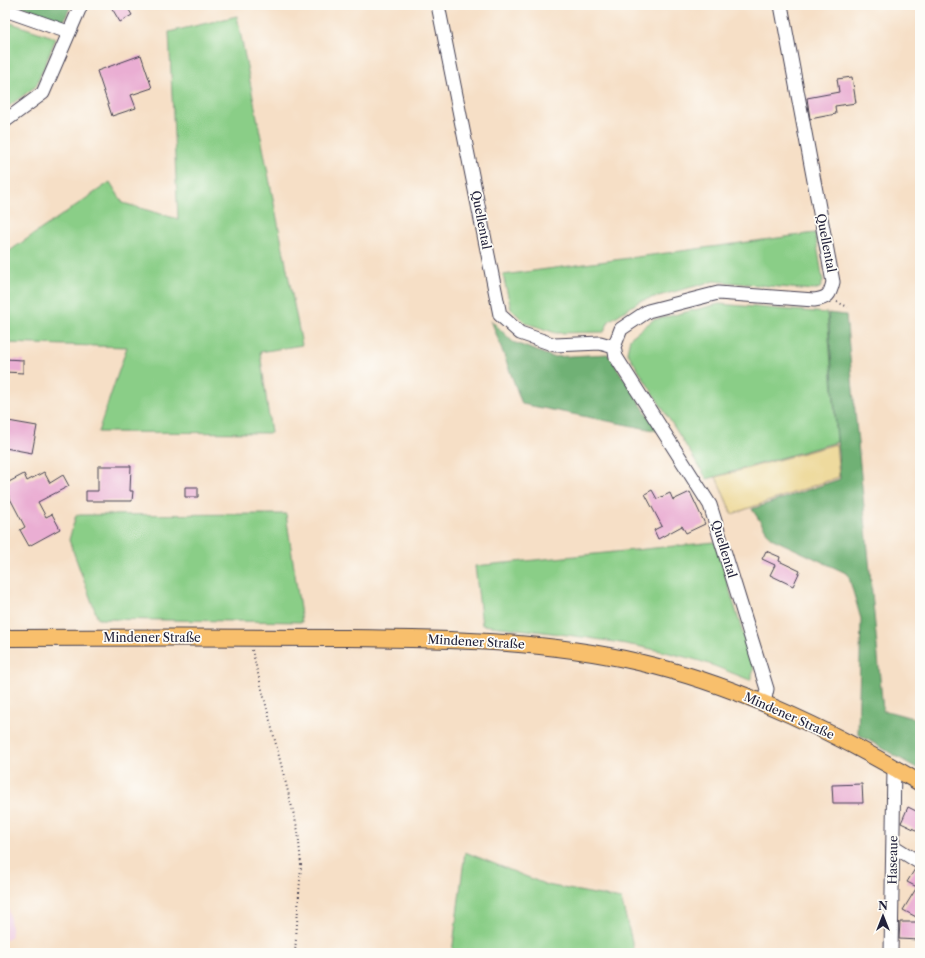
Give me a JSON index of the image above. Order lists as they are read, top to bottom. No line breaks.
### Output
{"streets":{"main road":["Mindener Straße"],"street":["Quellental","Haseaue"]},"crossings":[["Quellental","Mindener Straße"],["Mindener Straße","Haseaue"]],"north":"top"}
